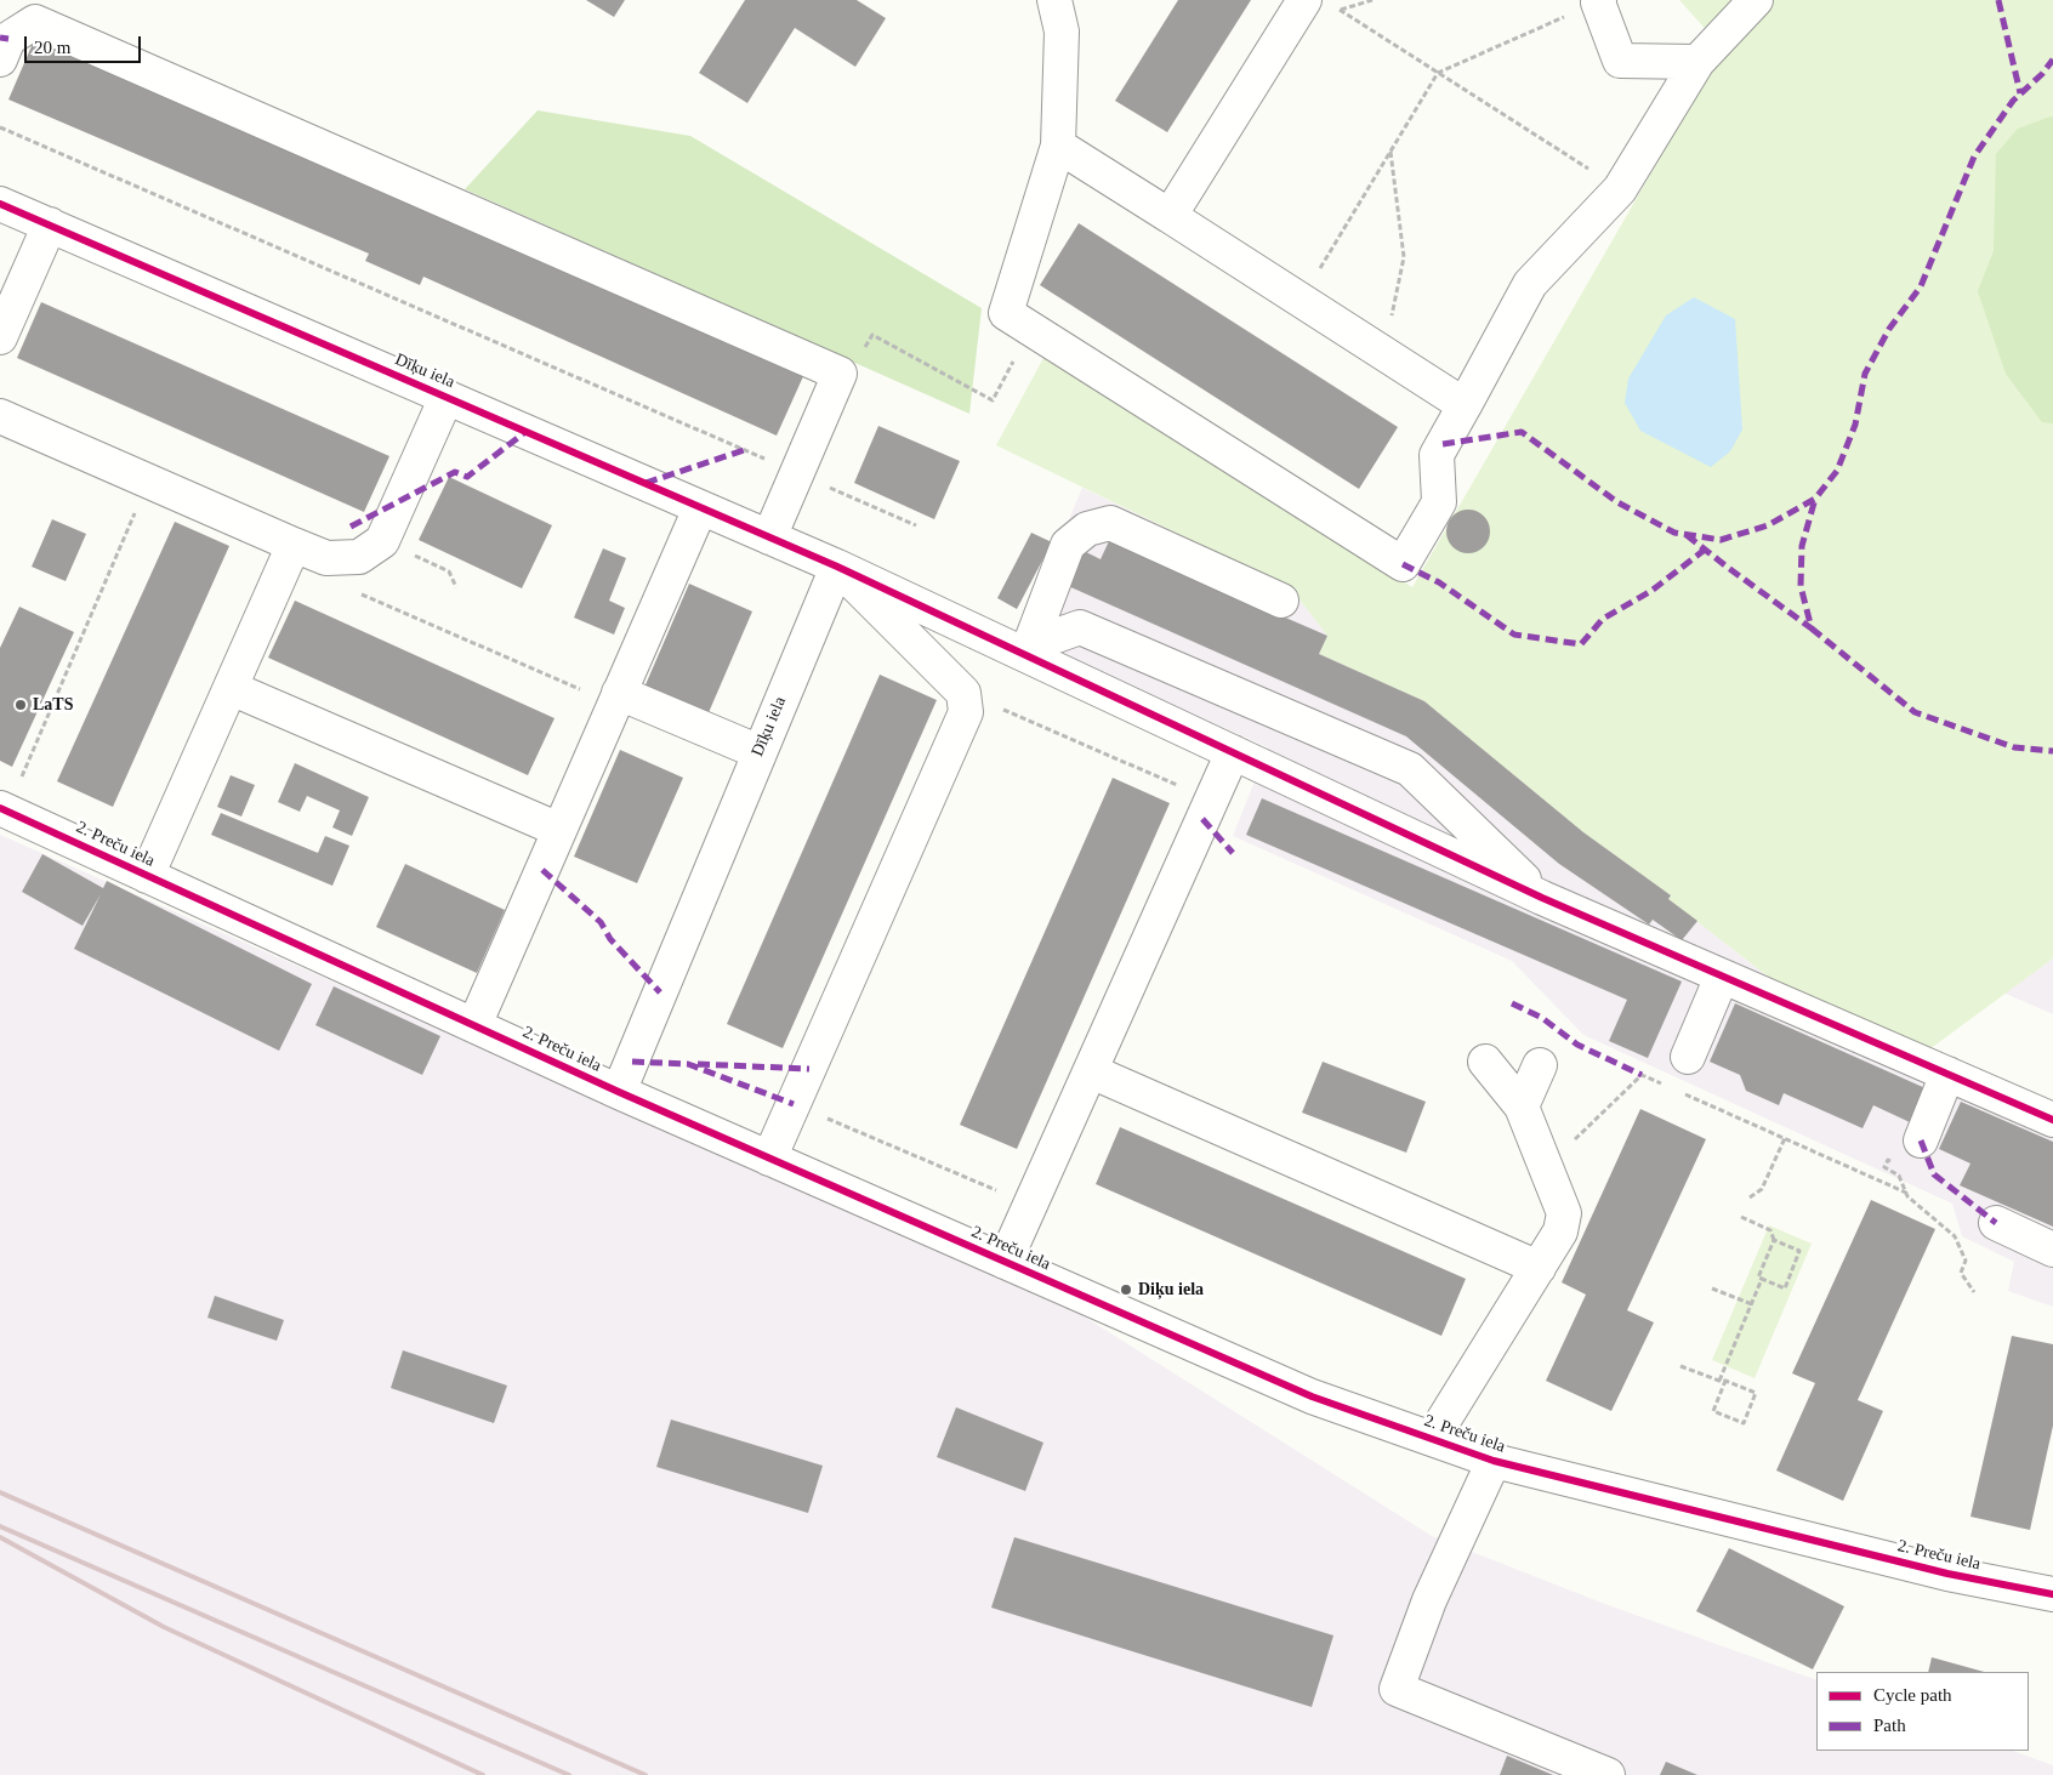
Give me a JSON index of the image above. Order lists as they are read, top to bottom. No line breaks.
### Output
{"streets":{"street":["Dīķu iela","2. Preču iela"]},"crossings":[["Dīķu iela","2. Preču iela"]],"places":["LaTS","Diķu iela"],"legend":["Cycle path","Path"],"scale_bar":"20 m"}
